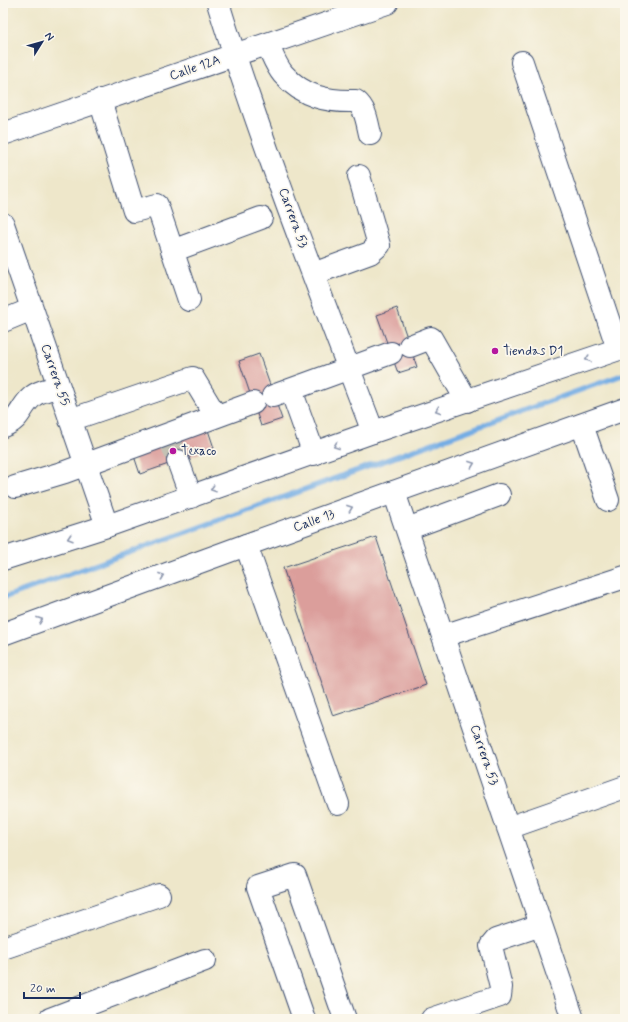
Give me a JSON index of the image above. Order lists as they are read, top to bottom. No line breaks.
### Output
{"streets":{"street":["Calle 12A","Carrera 53","Carrera 55","Calle 13"]},"crossings":[["Calle 12A","Carrera 53"],["Carrera 53","Calle 13"]],"places":["Tiendas D1","Texaco"],"scale_bar":"20 m","north":"top right"}
